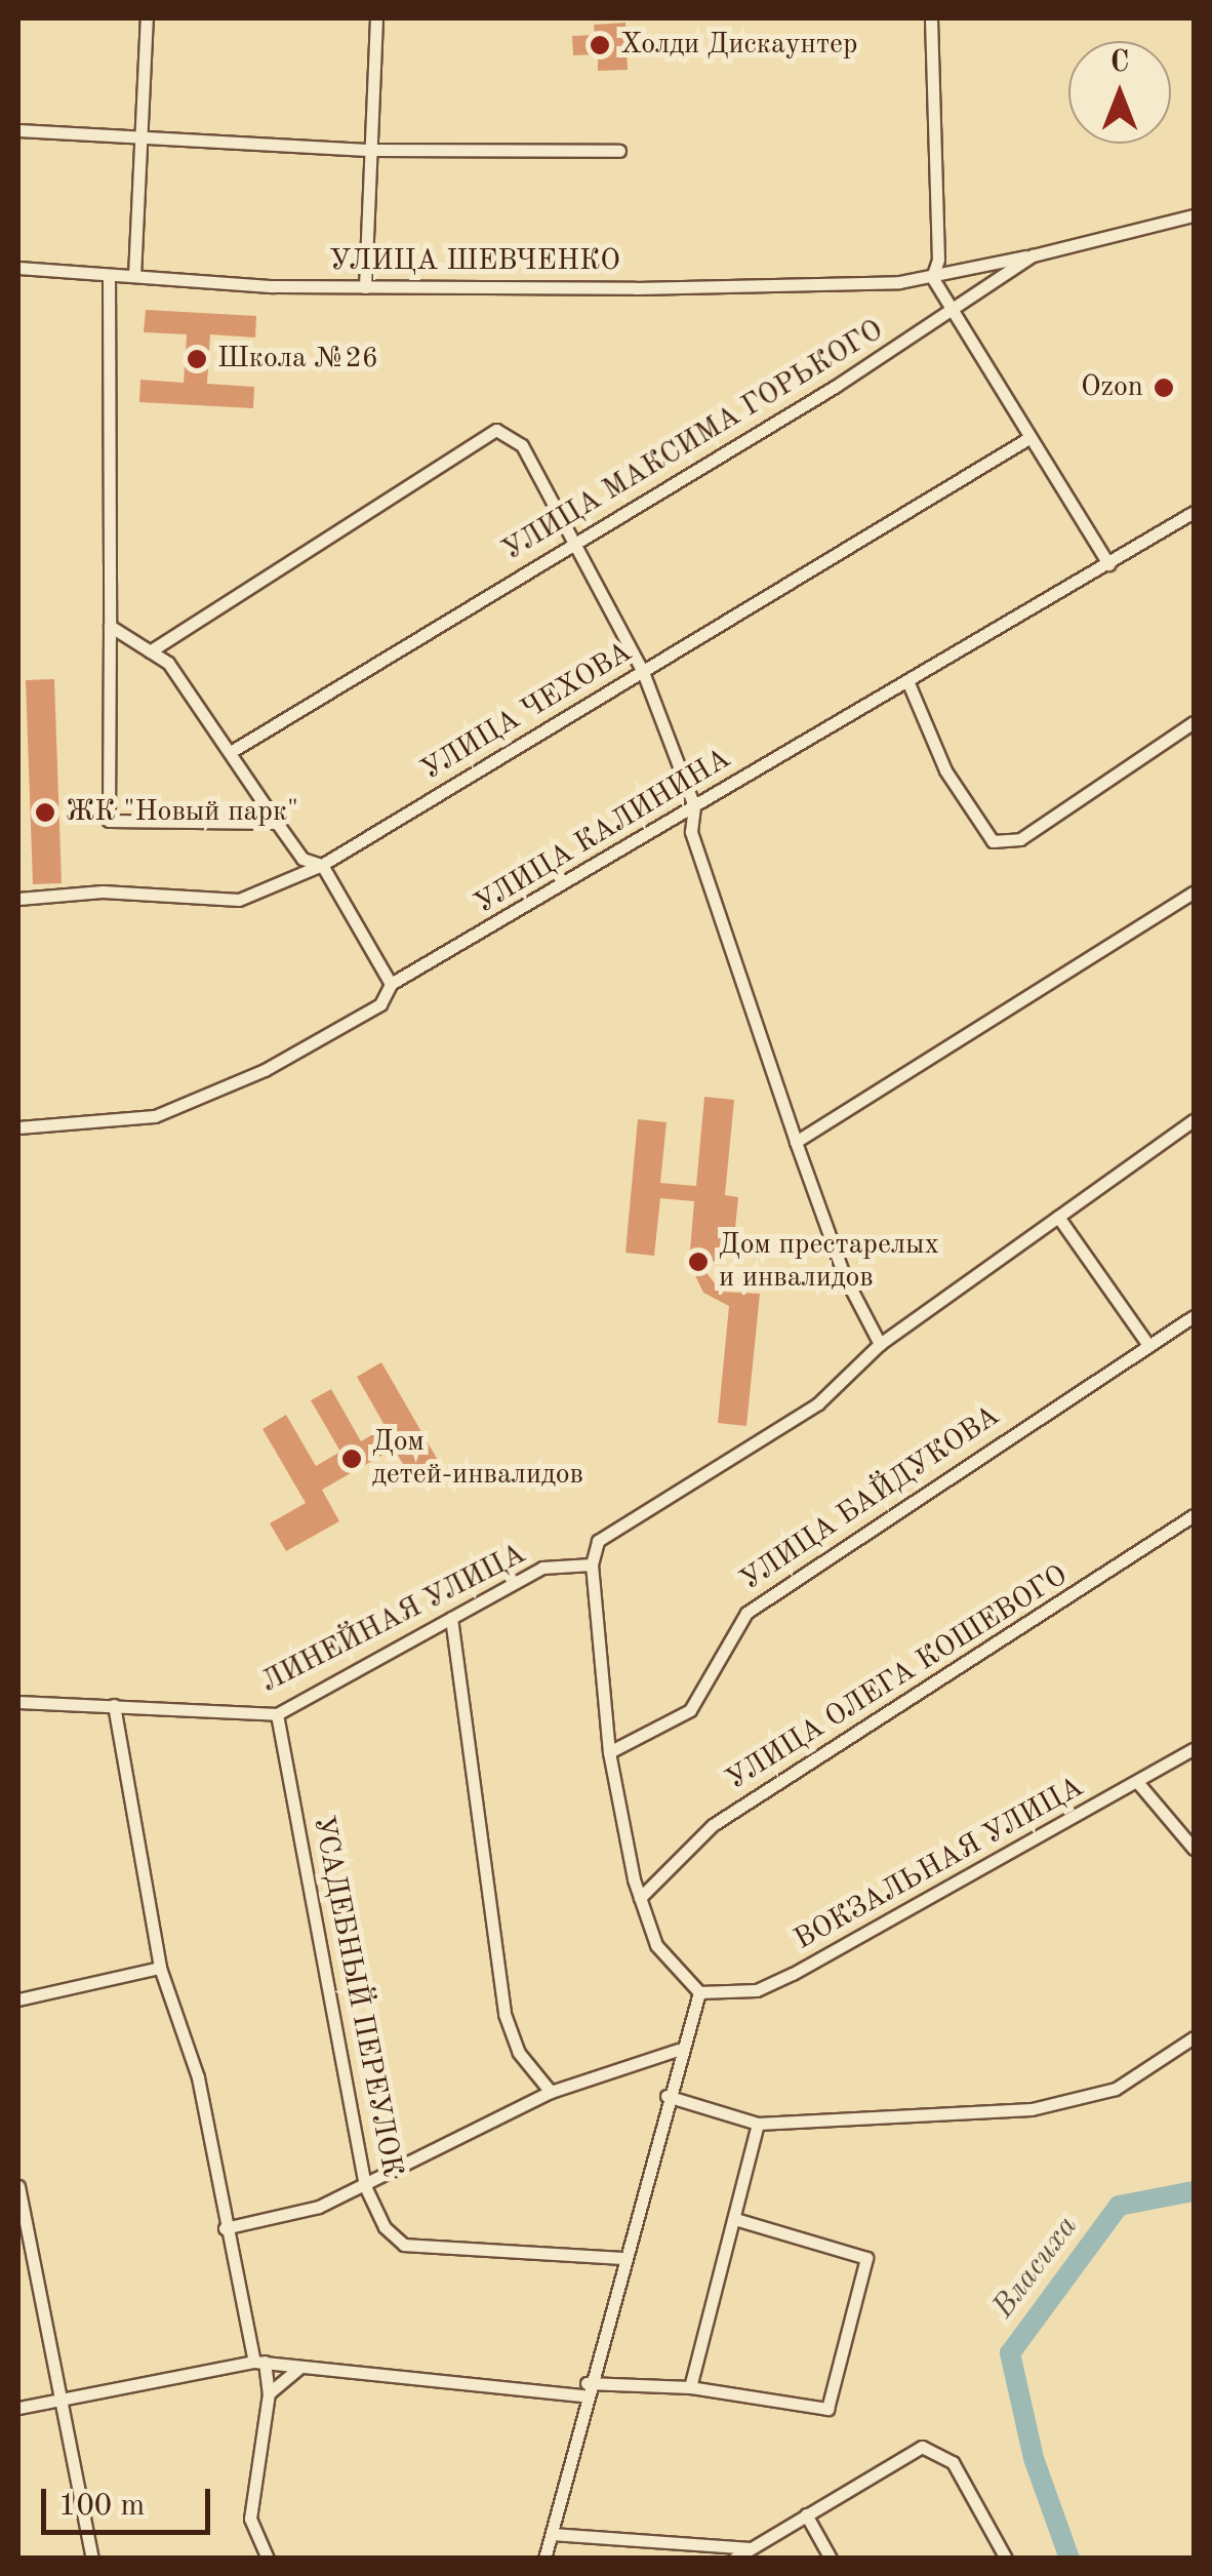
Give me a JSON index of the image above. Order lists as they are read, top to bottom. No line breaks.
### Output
{"streets":{"street":["УЛИЦА ШЕВЧЕНКО","УЛИЦА МАКСИМА ГОРЬКОГО","УЛИЦА ЧЕХОВА","УЛИЦА КАЛИНИНА","УЛИЦА БАЙДУКОВА","ЛИНЕЙНАЯ УЛИЦА","УЛИЦА ОЛЕГА КОШЕВОГО","ВОКЗАЛЬНАЯ УЛИЦА","УСАДЕБНЫЙ ПЕРЕУЛОК"]},"crossings":[["УЛИЦА ШЕВЧЕНКО","УЛИЦА МАКСИМА ГОРЬКОГО"],["ЛИНЕЙНАЯ УЛИЦА","УСАДЕБНЫЙ ПЕРЕУЛОК"]],"water":["Власиха"],"places":["Холди Дискаунтер","Школа №26","Ozon","ЖК \"Новый парк\"","Дом престарелых и инвалидов","Дом детей-инвалидов"],"scale_bar":"100 m","north":"top"}
